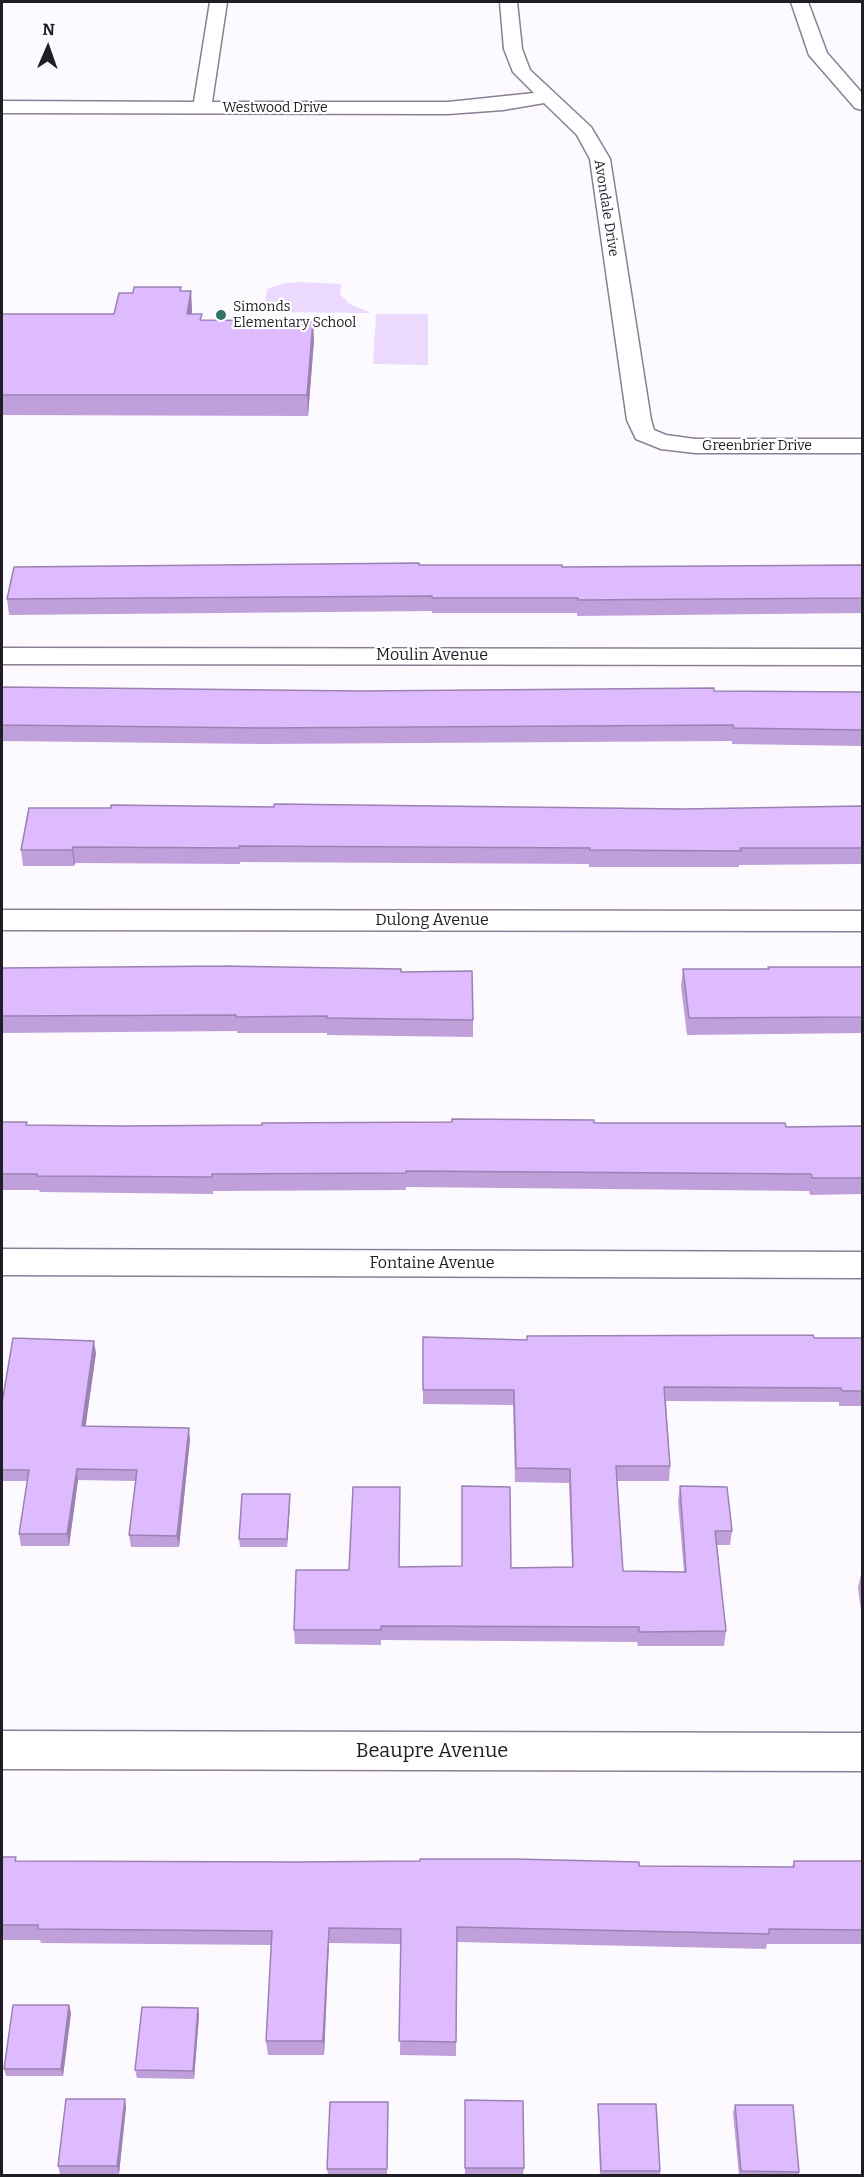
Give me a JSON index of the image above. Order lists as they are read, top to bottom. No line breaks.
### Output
{"streets":{"street":["Westwood Drive","Avondale Drive","Greenbrier Drive","Moulin Avenue","Dulong Avenue","Fontaine Avenue","Beaupre Avenue"]},"crossings":[["Westwood Drive","Avondale Drive"],["Avondale Drive","Greenbrier Drive"]],"places":["Simonds Elementary School"],"north":"top"}
